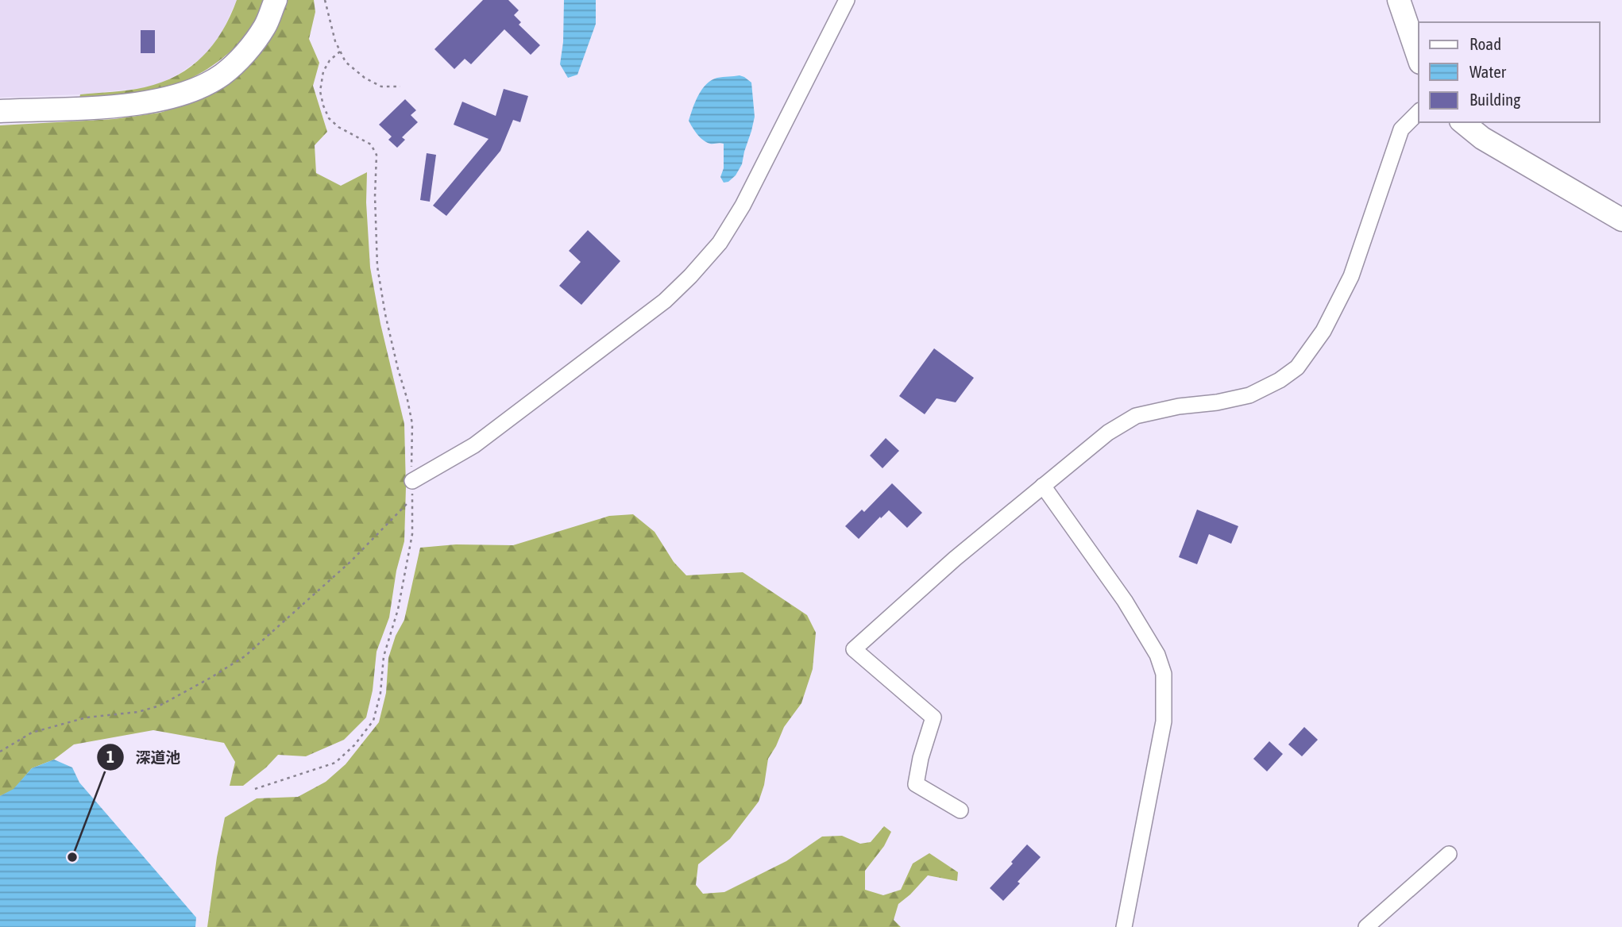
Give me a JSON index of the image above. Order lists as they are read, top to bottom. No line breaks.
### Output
{"places":["深道池"],"legend":["Road","Water","Building"]}
